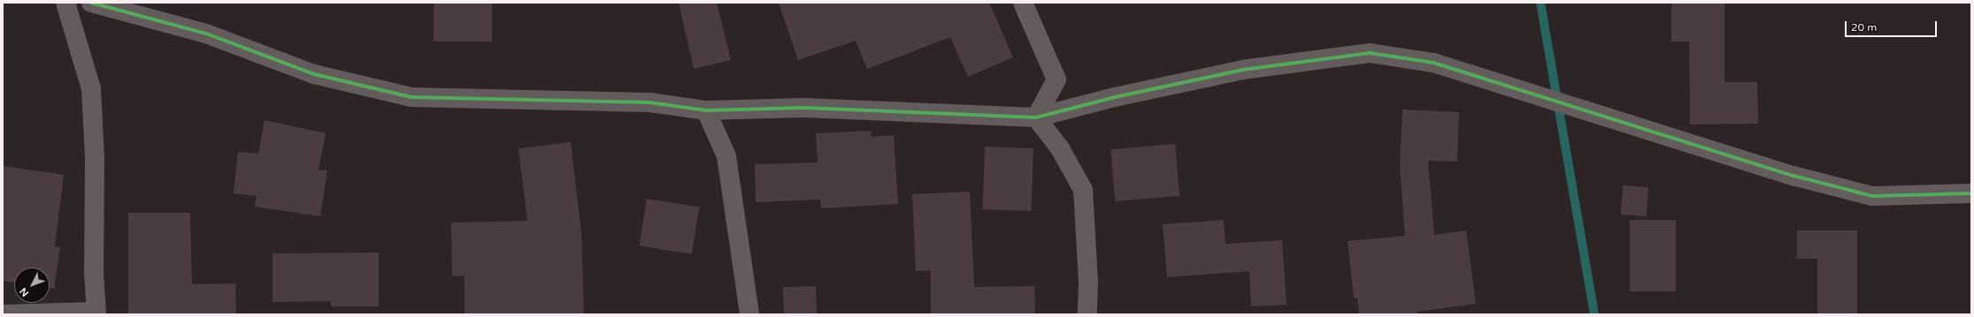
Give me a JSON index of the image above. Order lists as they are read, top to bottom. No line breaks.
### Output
{"scale_bar":"20 m","north":"bottom left"}
